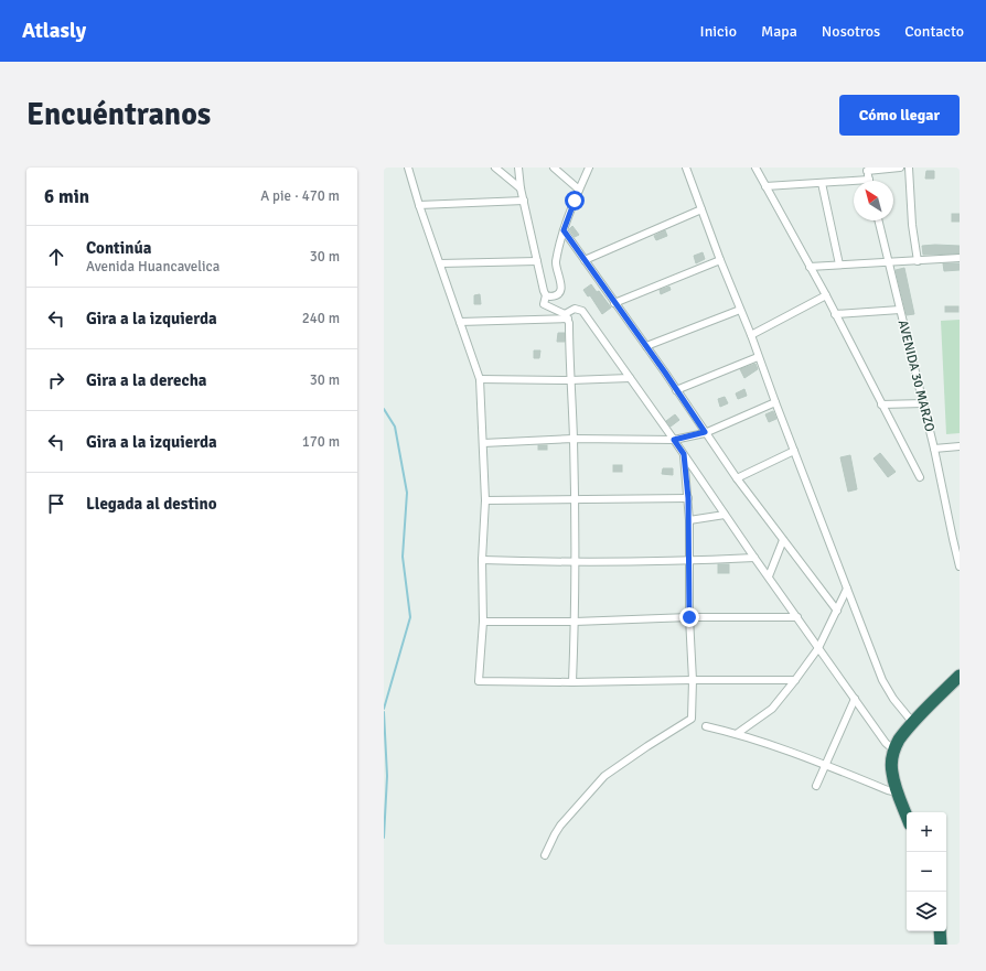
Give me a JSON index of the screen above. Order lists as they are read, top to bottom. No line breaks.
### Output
{"streets":{"street":["AVENIDA 30 MARZO"]},"north":"top left","page":{"header":"Atlasly","nav":["Inicio","Mapa","Nosotros","Contacto"],"buttons":"Cómo llegar","title":"Encuéntranos","heading":["6 min","A pie · 470 m"],"list":[["Continúa","Avenida Huancavelica","30 m"],["Gira a la izquierda","240 m"],["Gira a la derecha","30 m"],["Gira a la izquierda","170 m"],"Llegada al destino"],"map_buttons":["+","−"]}}
